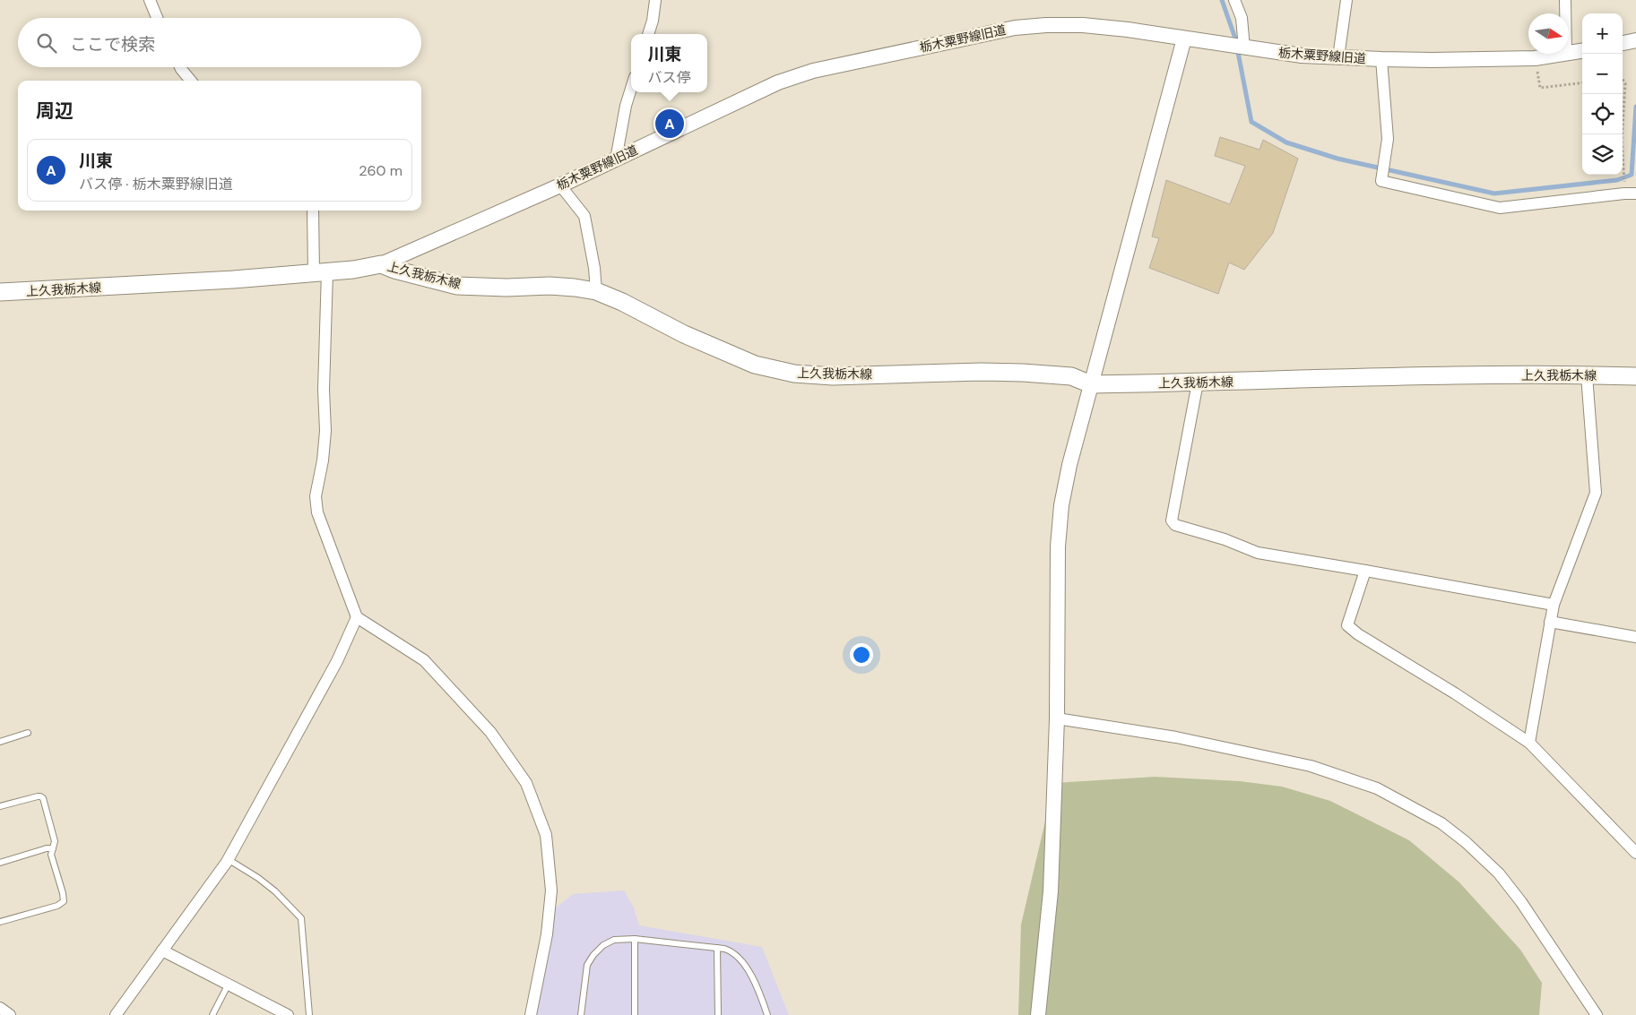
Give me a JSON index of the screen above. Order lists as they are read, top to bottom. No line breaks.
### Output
{"streets":{"main road":["上久我栃木線"],"street":["栃木粟野線旧道"]},"crossings":[["栃木粟野線旧道","上久我栃木線"]],"north":"right","page":{"map_buttons":["+","−"],"search":"ここで検索","popup":["川東","バス停"],"heading":"周辺","pins":"A","list":[{"mark":"A","name":"川東","note":"バス停 · 栃木粟野線旧道","value":"260 m"}]}}
